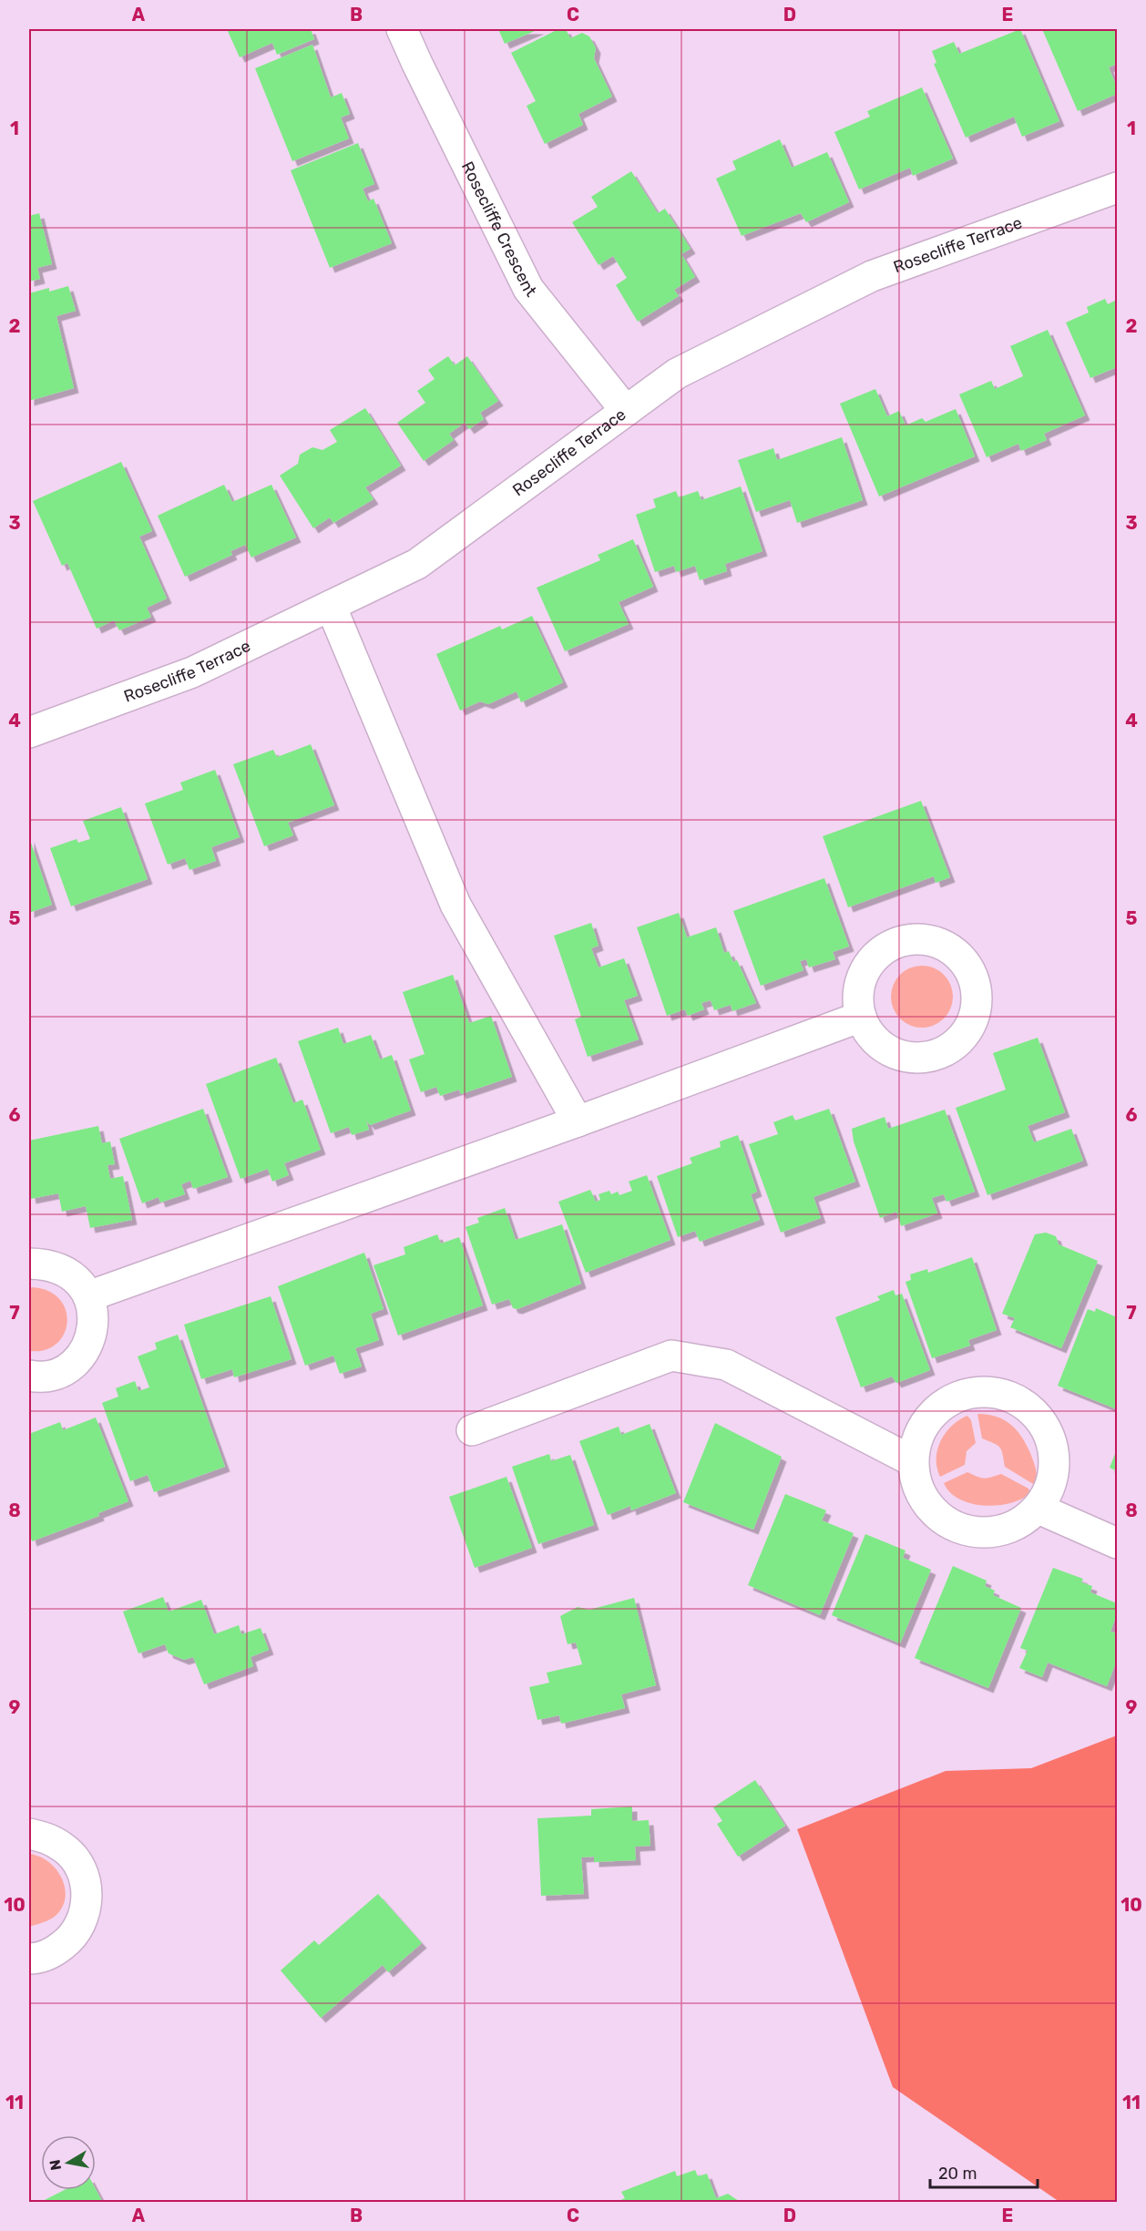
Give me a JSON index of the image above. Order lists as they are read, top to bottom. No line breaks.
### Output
{"streets":{"street":["Rosecliffe Crescent","Rosecliffe Terrace"]},"crossings":[["Rosecliffe Crescent","Rosecliffe Terrace"]],"scale_bar":"20 m","north":"left","grid":{"columns":["A","B","C","D","E"],"rows":["1","2","3","4","5","6","7","8","9","10","11"]}}
